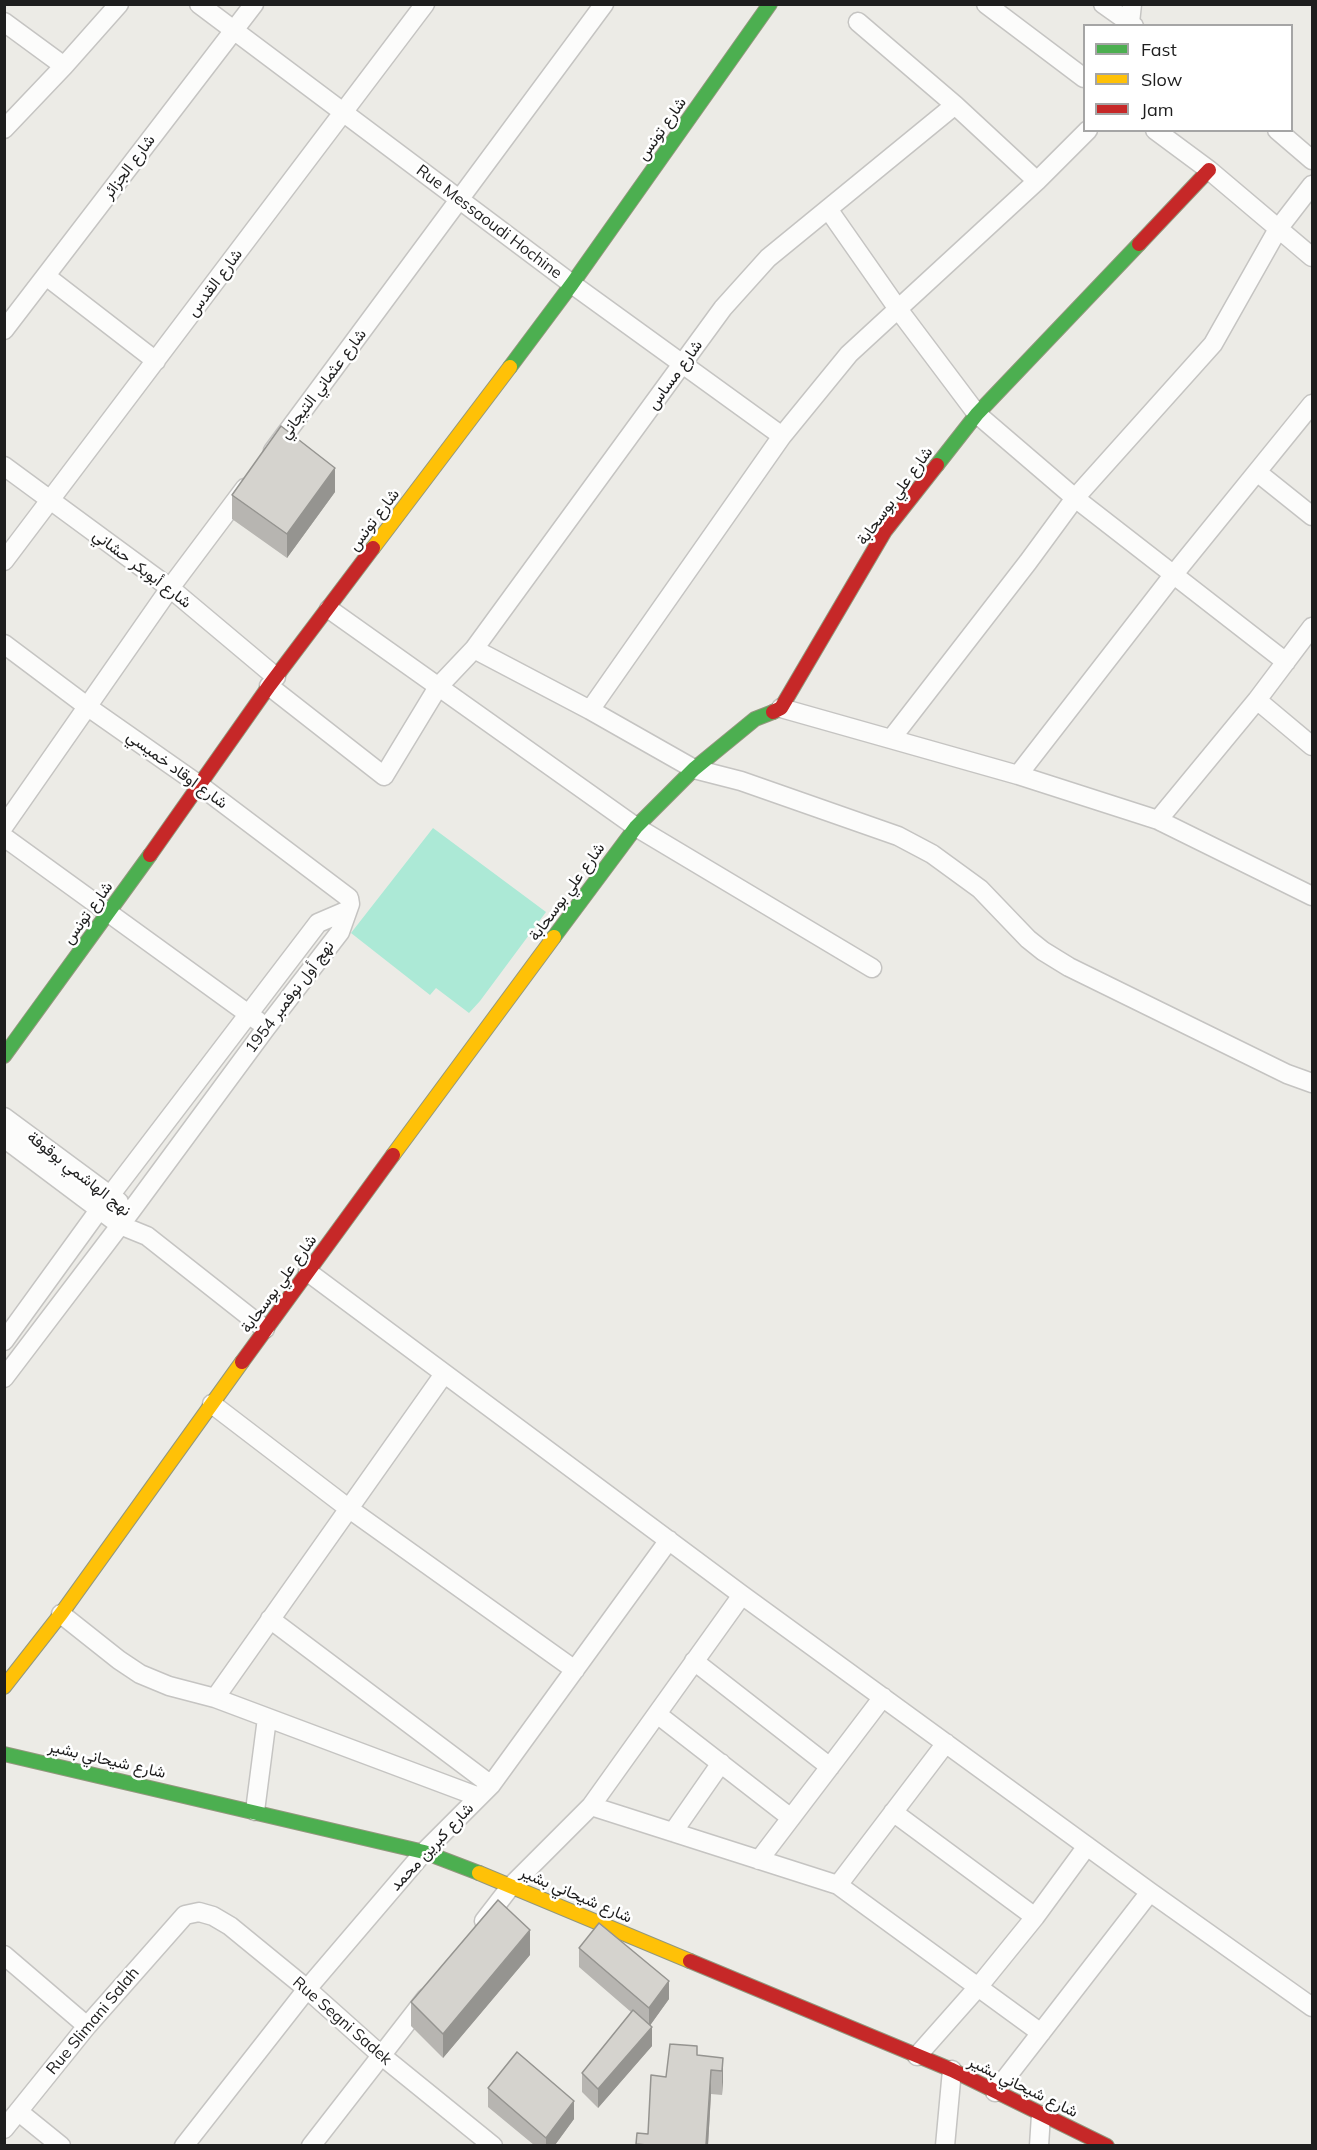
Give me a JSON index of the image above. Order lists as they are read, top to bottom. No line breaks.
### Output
{"streets":{"street":["شارع تونس","شارع الجزائر","Rue Messaoudi Hochine","شارع القدس","شارع مساس","شارع عثماني التيجاني","شارع علي بوسحابة","شارع أبوبكر حشاني","شارع اوقاد خميسي","نهج أول نوفمبر 1954","نهج الهاشمي بوقوفة","شارع شيحاني بشير","شارع كبرين محمد","Rue Slimani Salah","Rue Segni Sadek"]},"crossings":[["شارع تونس","Rue Messaoudi Hochine"],["شارع تونس","شارع أبوبكر حشاني"],["شارع تونس","شارع اوقاد خميسي"],["شارع الجزائر","Rue Messaoudi Hochine"],["Rue Messaoudi Hochine","شارع القدس"],["Rue Messaoudi Hochine","شارع مساس"],["Rue Messaoudi Hochine","شارع عثماني التيجاني"],["شارع القدس","شارع أبوبكر حشاني"],["شارع مساس","شارع أبوبكر حشاني"],["شارع عثماني التيجاني","شارع أبوبكر حشاني"],["شارع عثماني التيجاني","شارع اوقاد خميسي"],["شارع علي بوسحابة","نهج الهاشمي بوقوفة"],["شارع اوقاد خميسي","نهج أول نوفمبر 1954"],["نهج أول نوفمبر 1954","نهج الهاشمي بوقوفة"],["شارع شيحاني بشير","شارع كبرين محمد"],["شارع كبرين محمد","Rue Segni Sadek"],["Rue Slimani Salah","Rue Segni Sadek"]],"legend":["Fast","Slow","Jam"]}
